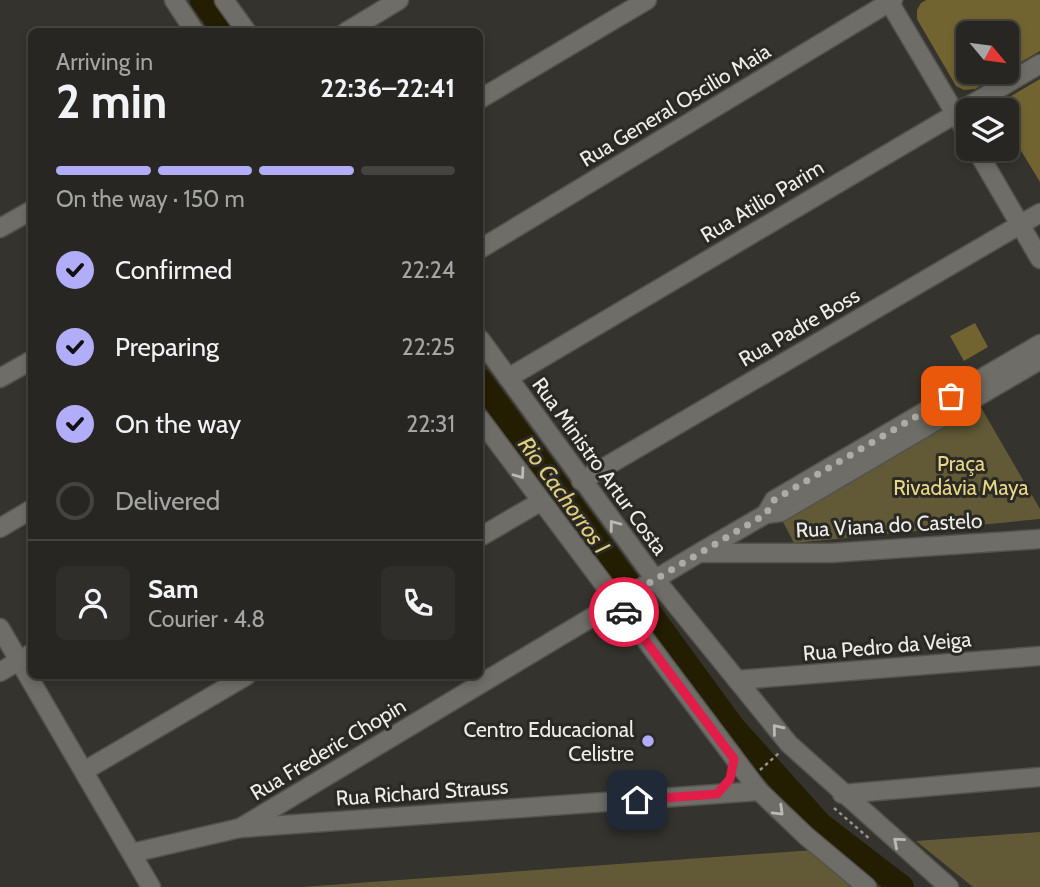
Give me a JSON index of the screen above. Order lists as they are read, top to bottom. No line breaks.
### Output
{"streets":{"street":["Rua General Oscilio Maia","Rua Atilio Parim","Rua Padre Boss","Rua Ministro Artur Costa","Rua Viana do Castelo","Rua Pedro da Veiga","Rua Frederic Chopin","Rua Richard Strauss"]},"crossings":[["Rua Atilio Parim","Rua Ministro Artur Costa"],["Rua Padre Boss","Rua Ministro Artur Costa"],["Rua Ministro Artur Costa","Rua Pedro da Veiga"],["Rua Ministro Artur Costa","Rua Frederic Chopin"],["Rua Viana do Castelo","Rua Frederic Chopin"],["Rua Frederic Chopin","Rua Richard Strauss"]],"water":["Rio Cachorros I"],"parks":["Praça Rivadávia Maya"],"places":["Centro Educacional Celistre"],"north":"bottom right","page":{"heading":["2 min","Arriving in","22:36–22:41"],"panel":["Sam","Courier · 4.8"],"bar":"On the way · 150 m","list":[["Confirmed","22:24"],["Preparing","22:25"],["On the way","22:31"],"Delivered"]}}
